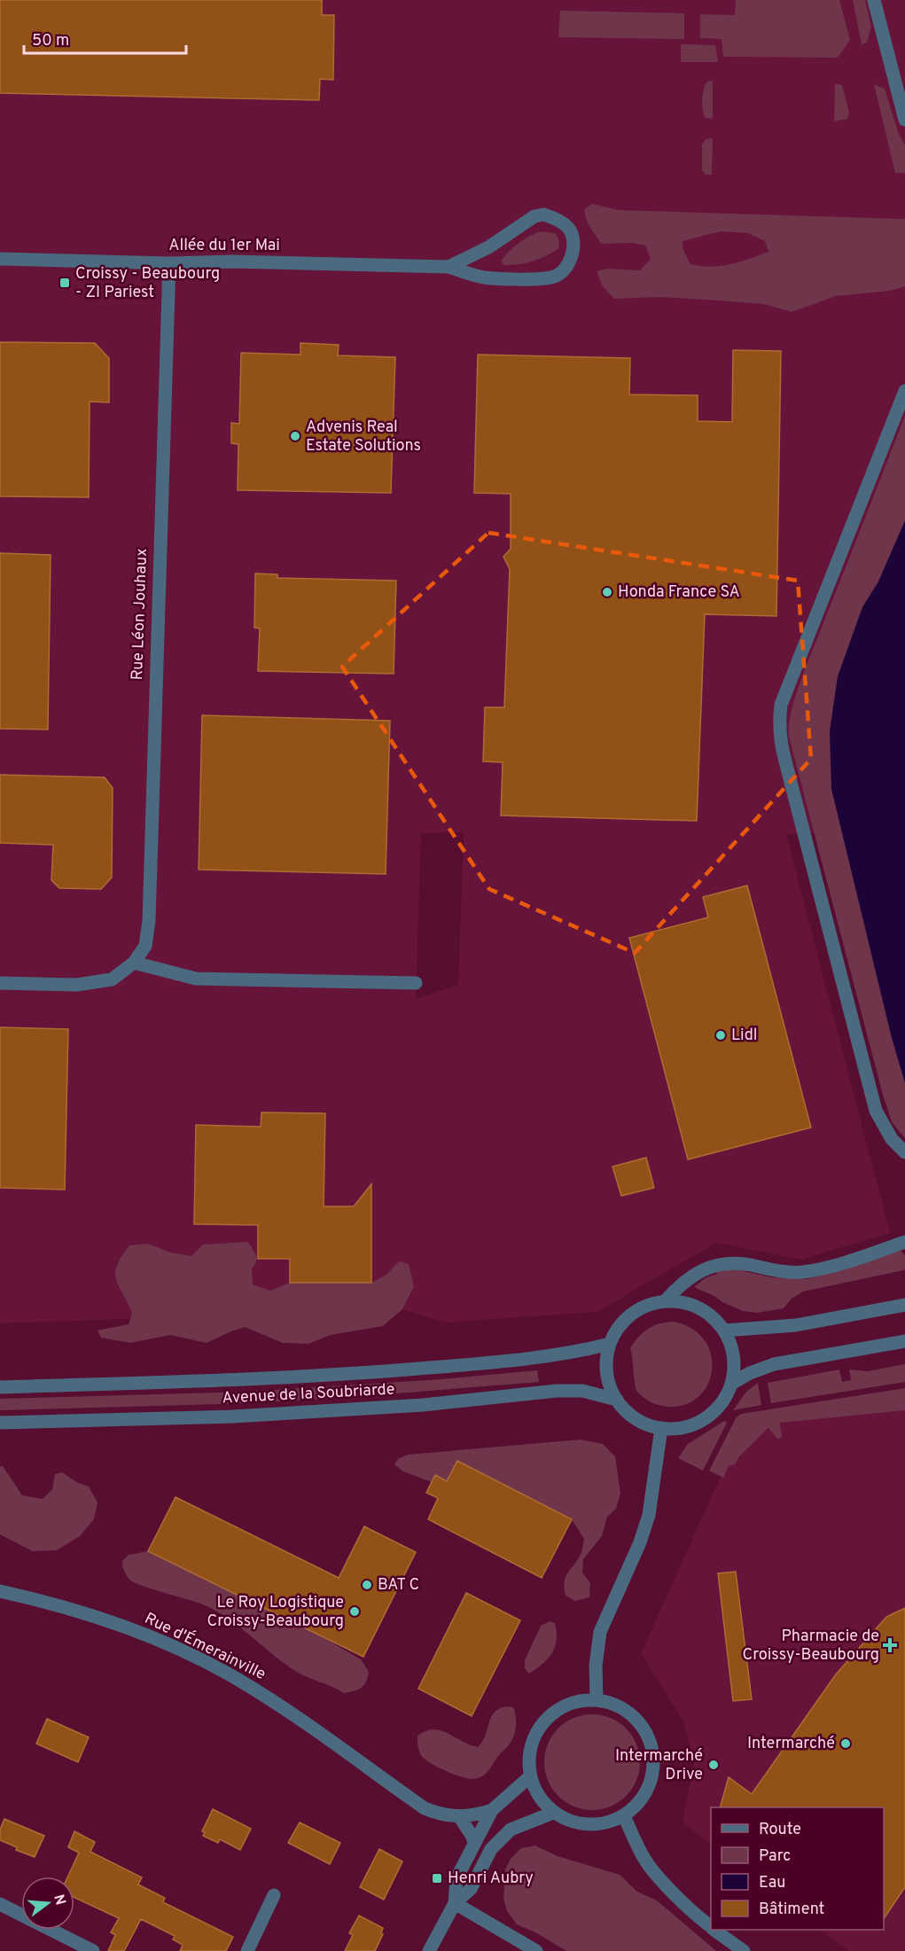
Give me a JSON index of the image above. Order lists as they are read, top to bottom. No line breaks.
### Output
{"streets":{"street":["Allée du 1er Mai","Rue Léon Jouhaux","Avenue de la Soubriarde","Rue d'Émerainville"]},"crossings":[["Allée du 1er Mai","Rue Léon Jouhaux"]],"places":{"transit":["Croissy - Beaubourg - ZI Pariest","Henri Aubry"],"other":["Advenis Real Estate Solutions","Honda France SA","Lidl","BAT C","Le Roy Logistique Croissy-Beaubourg","Intermarché","Intermarché Drive"],"health":["Pharmacie de Croissy-Beaubourg"]},"legend":["Route","Parc","Eau","Bâtiment"],"scale_bar":"50 m","north":"right"}
